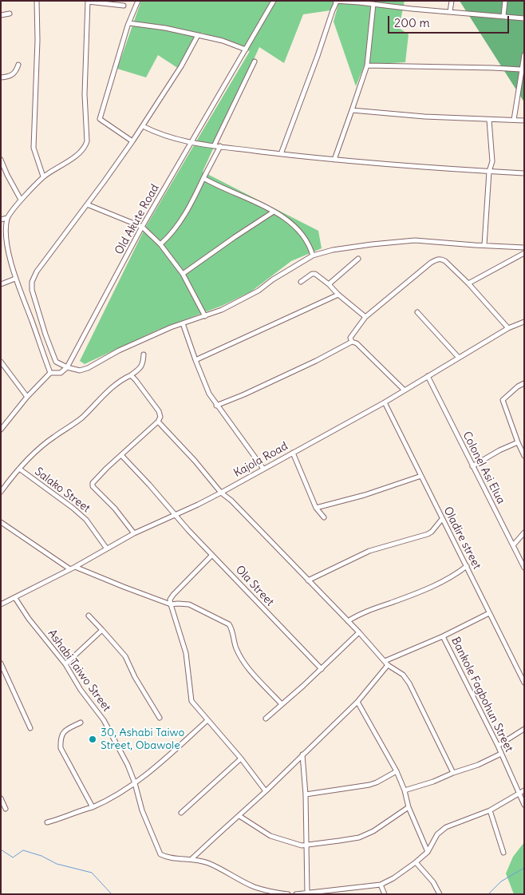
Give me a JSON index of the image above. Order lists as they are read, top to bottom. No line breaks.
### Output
{"streets":{"street":["Old Akute Road","Kajola Road","Colonel Asi Elua","Salako Street","Oladire street","Ola Street","Ashabi Taiwo Street","Bankole Fagbohun Street"]},"crossings":[["Kajola Road","Colonel Asi Elua"],["Kajola Road","Salako Street"],["Kajola Road","Oladire street"],["Kajola Road","Ola Street"],["Kajola Road","Ashabi Taiwo Street"]],"places":["30, Ashabi Taiwo Street, Obawole"],"scale_bar":"200 m"}
